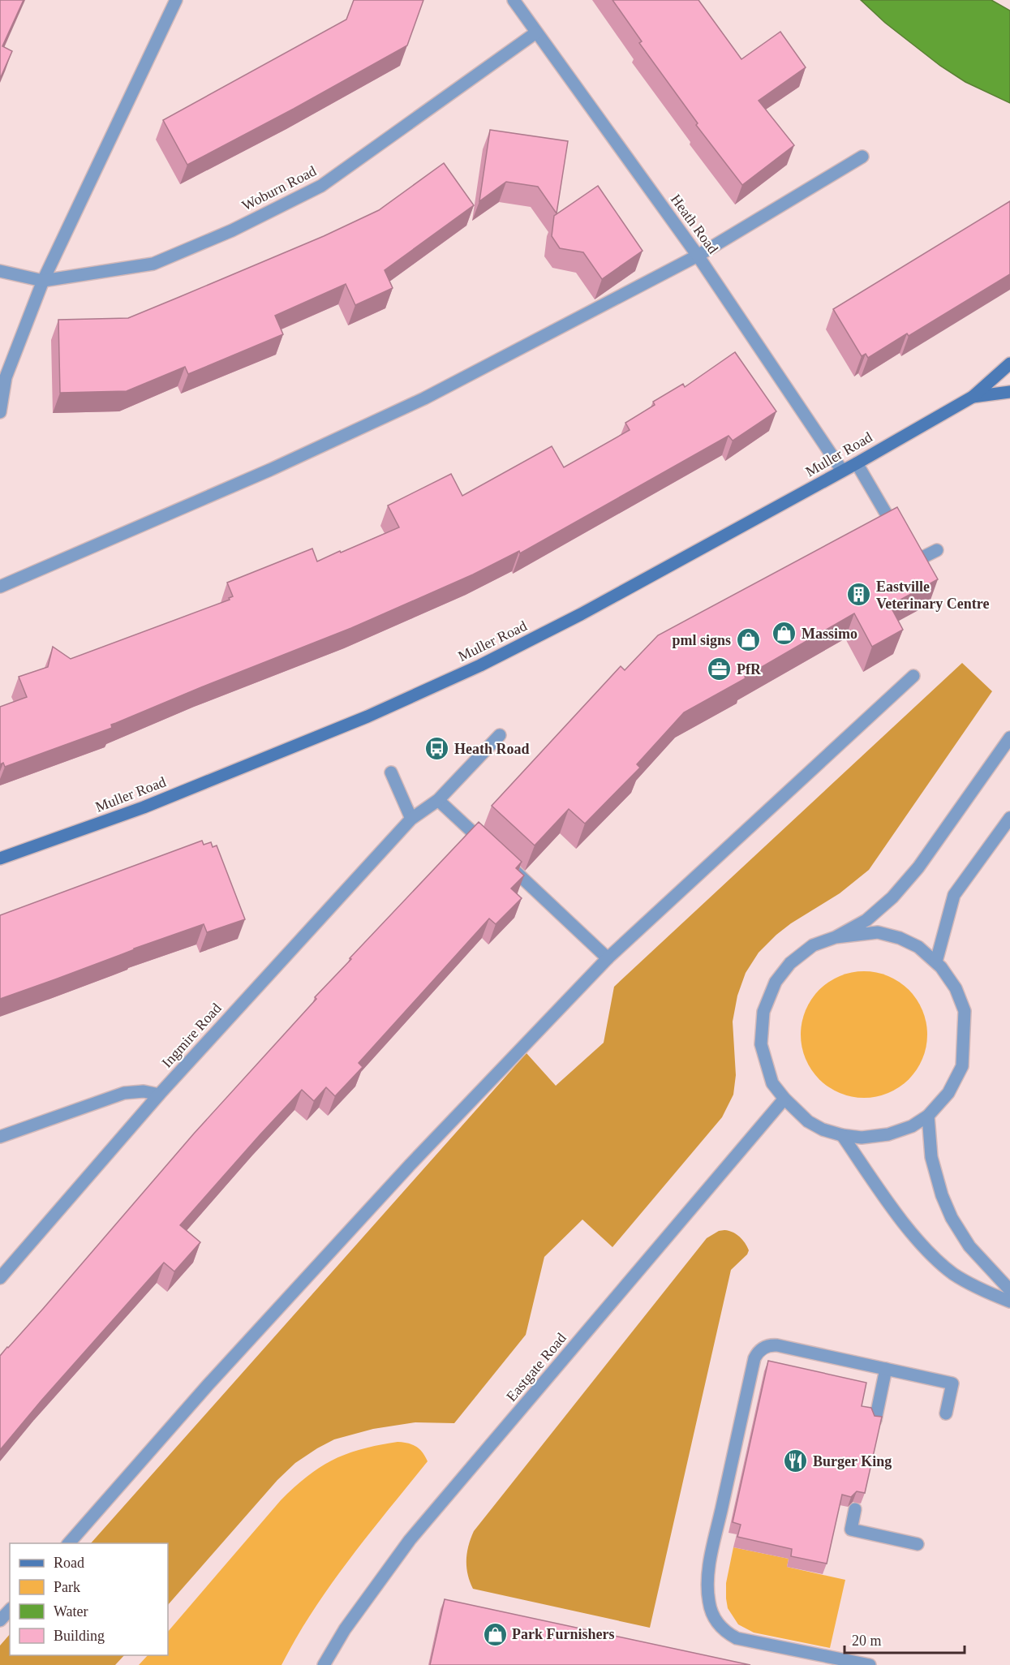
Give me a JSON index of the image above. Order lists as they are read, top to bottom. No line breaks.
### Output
{"streets":{"main road":["Muller Road"],"street":["Woburn Road","Heath Road","Ingmire Road","Eastgate Road"]},"crossings":[["Woburn Road","Heath Road"],["Heath Road","Muller Road"]],"places":{"building":["Eastville Veterinary Centre"],"shop":["Massimo","pml signs","Park Furnishers"],"office":["PfR"],"bus stop":["Heath Road"],"restaurant":["Burger King"]},"legend":["Road","Park","Water","Building"],"scale_bar":"20 m"}
